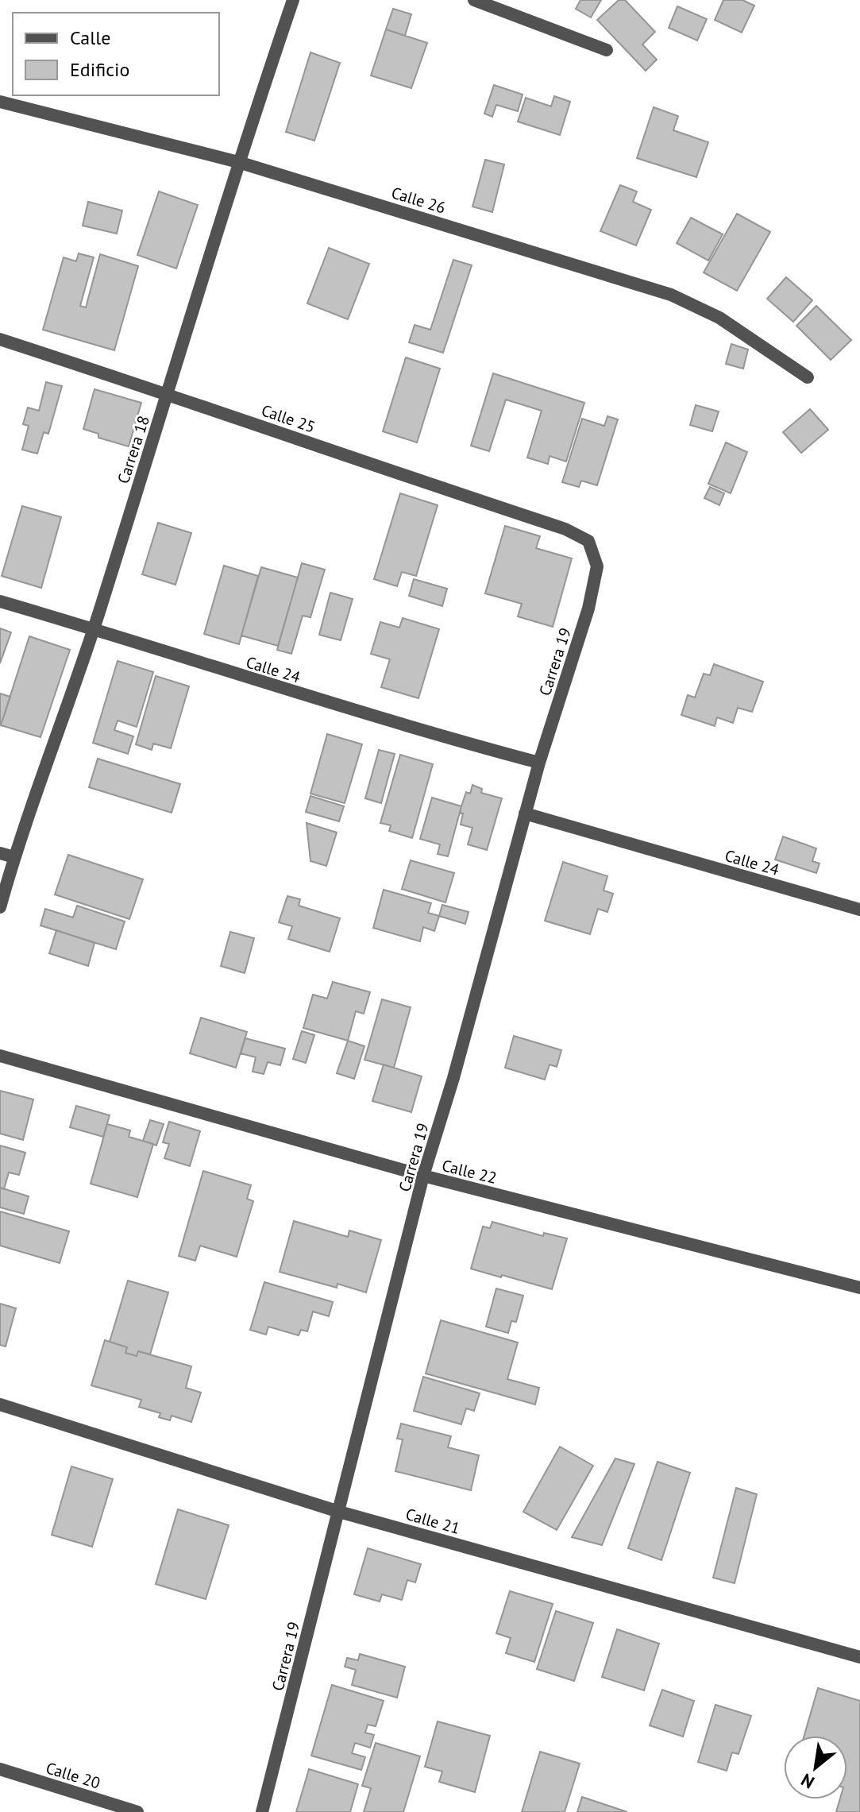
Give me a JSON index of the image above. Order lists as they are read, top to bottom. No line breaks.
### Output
{"streets":{"street":["Calle 26","Calle 25","Carrera 18","Carrera 19","Calle 24","Calle 22","Calle 21","Calle 20"]},"crossings":[["Calle 26","Carrera 18"],["Calle 25","Carrera 18"],["Calle 25","Carrera 19"],["Carrera 18","Calle 24"],["Carrera 19","Calle 24"],["Carrera 19","Calle 22"],["Carrera 19","Calle 21"]],"legend":["Calle","Edificio"],"north":"bottom left"}
